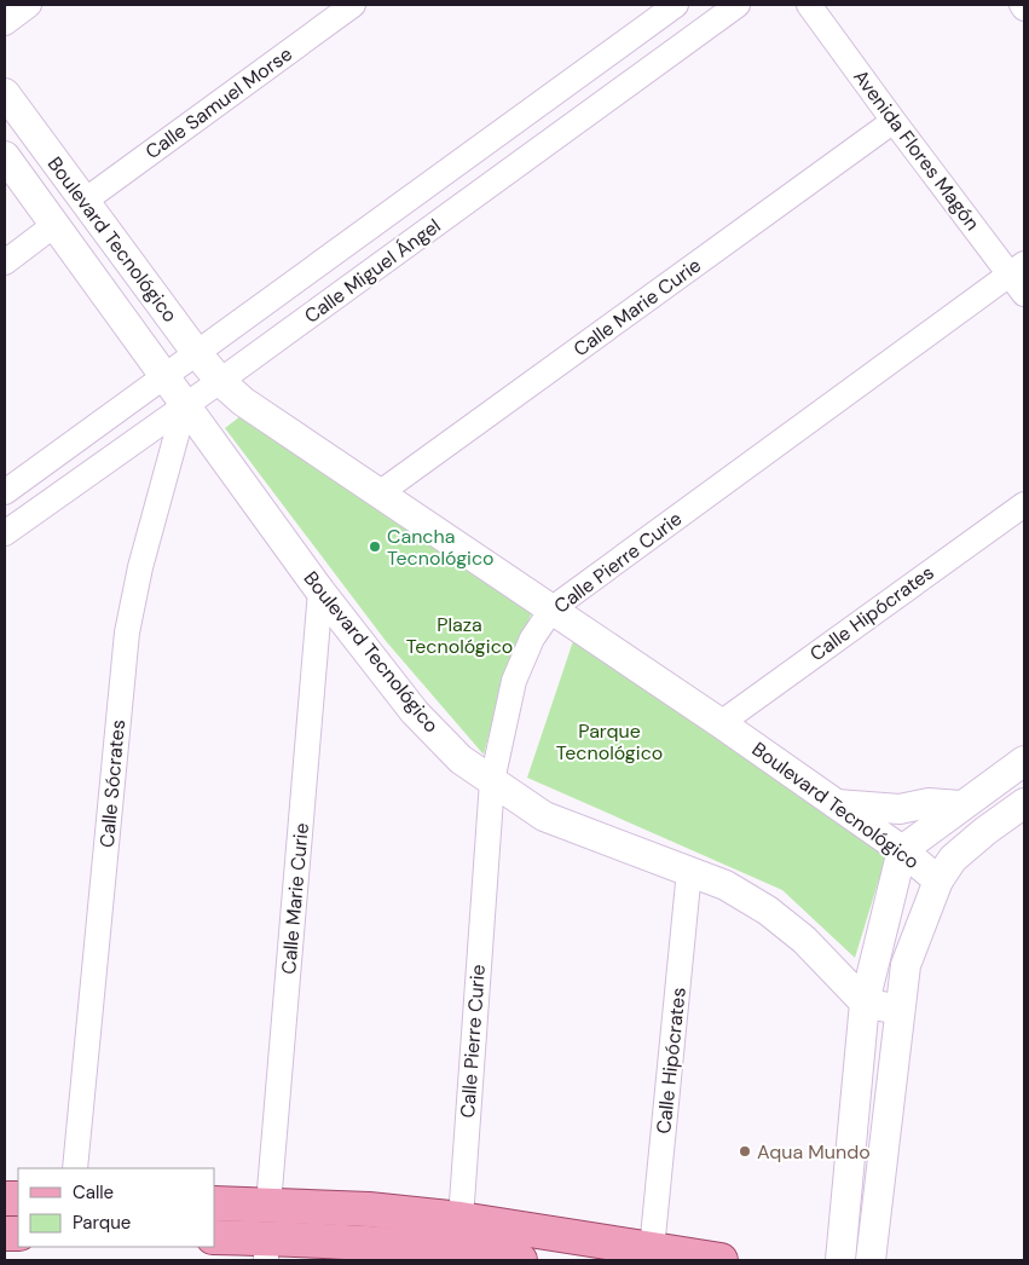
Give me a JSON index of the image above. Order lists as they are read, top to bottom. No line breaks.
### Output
{"streets":{"street":["Calle Samuel Morse","Avenida Flores Magón","Boulevard Tecnológico","Calle Miguel Ángel","Calle Marie Curie","Calle Pierre Curie","Calle Hipócrates","Calle Sócrates"]},"crossings":[["Calle Samuel Morse","Boulevard Tecnológico"],["Avenida Flores Magón","Calle Marie Curie"],["Avenida Flores Magón","Calle Pierre Curie"],["Boulevard Tecnológico","Calle Miguel Ángel"],["Boulevard Tecnológico","Calle Marie Curie"],["Boulevard Tecnológico","Calle Pierre Curie"],["Boulevard Tecnológico","Calle Hipócrates"],["Boulevard Tecnológico","Calle Sócrates"],["Calle Miguel Ángel","Calle Sócrates"]],"parks":["Plaza Tecnológico","Parque Tecnológico"],"places":["Cancha Tecnológico","Aqua Mundo"],"legend":["Calle","Parque"]}
